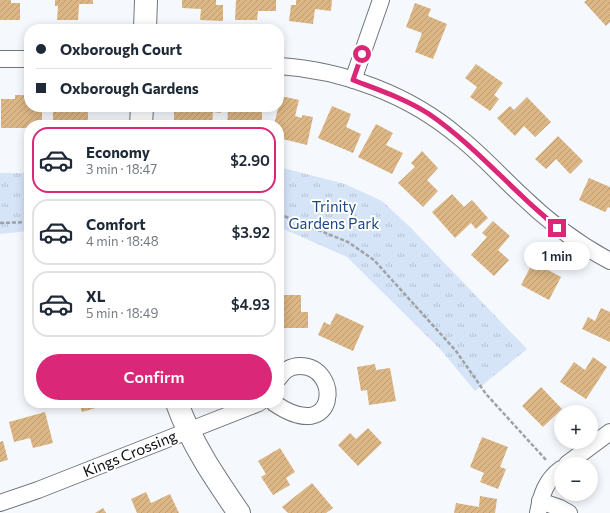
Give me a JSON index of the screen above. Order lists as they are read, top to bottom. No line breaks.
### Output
{"streets":{"street":["Kings Crossing"]},"parks":["Trinity Gardens Park"],"page":{"banner":["Oxborough Court","Oxborough Gardens"],"list":[{"name":"Economy","note":"3 min · 18:47","value":"$2.90"},{"name":"Comfort","note":"4 min · 18:48","value":"$3.92"},{"name":"XL","note":"5 min · 18:49","value":"$4.93"}],"bubble":"1 min","buttons":"Confirm","map_buttons":["+","−"]}}
